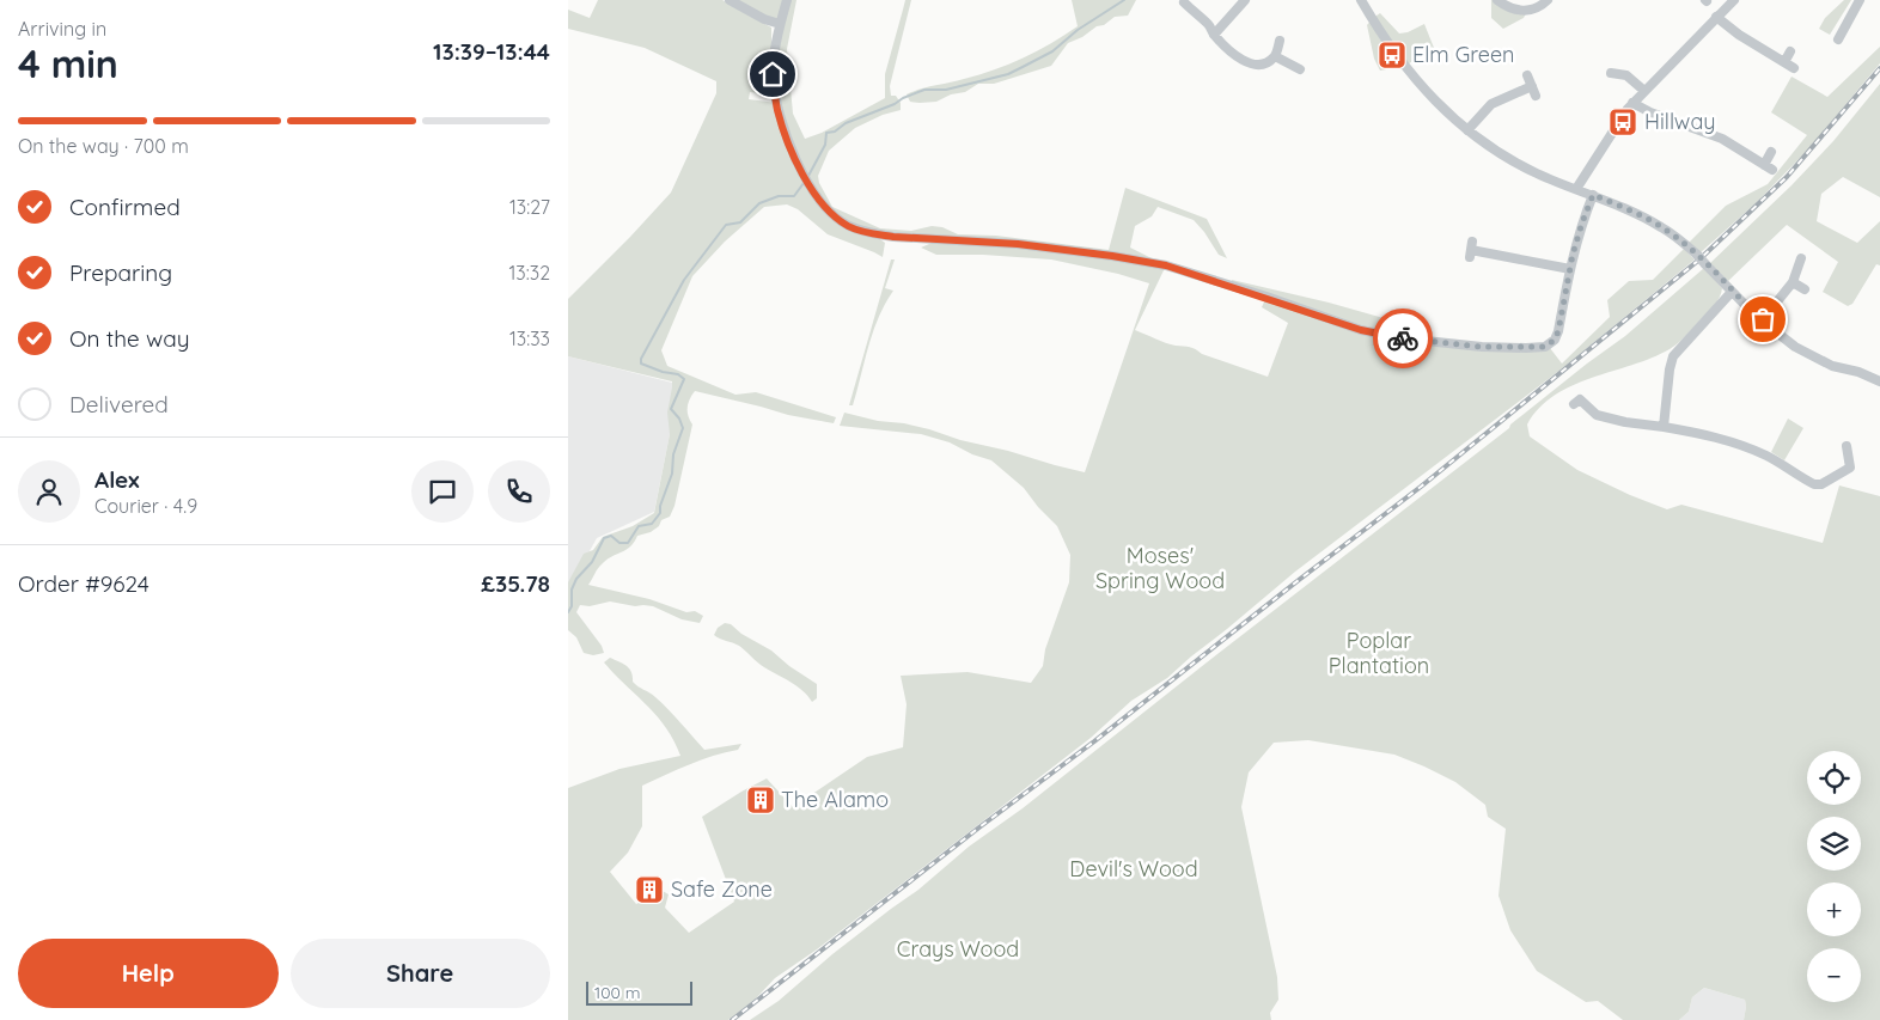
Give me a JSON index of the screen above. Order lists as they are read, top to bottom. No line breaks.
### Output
{"parks":["Moses' Spring Wood","Poplar Plantation","Devil's Wood","Crays Wood"],"places":{"bus stop":["Elm Green","Hillway"],"building":["The Alamo","Safe Zone"]},"scale_bar":"100 m","page":{"heading":["4 min","Arriving in","13:39–13:44"],"panel":["Alex","Courier · 4.9","Order #9624","£35.78"],"bar":"On the way · 700 m","list":[["Confirmed","13:27"],["Preparing","13:32"],["On the way","13:33"],"Delivered"],"map_buttons":["+","−"],"buttons":["Help","Share"],"scale":"100 m"}}
